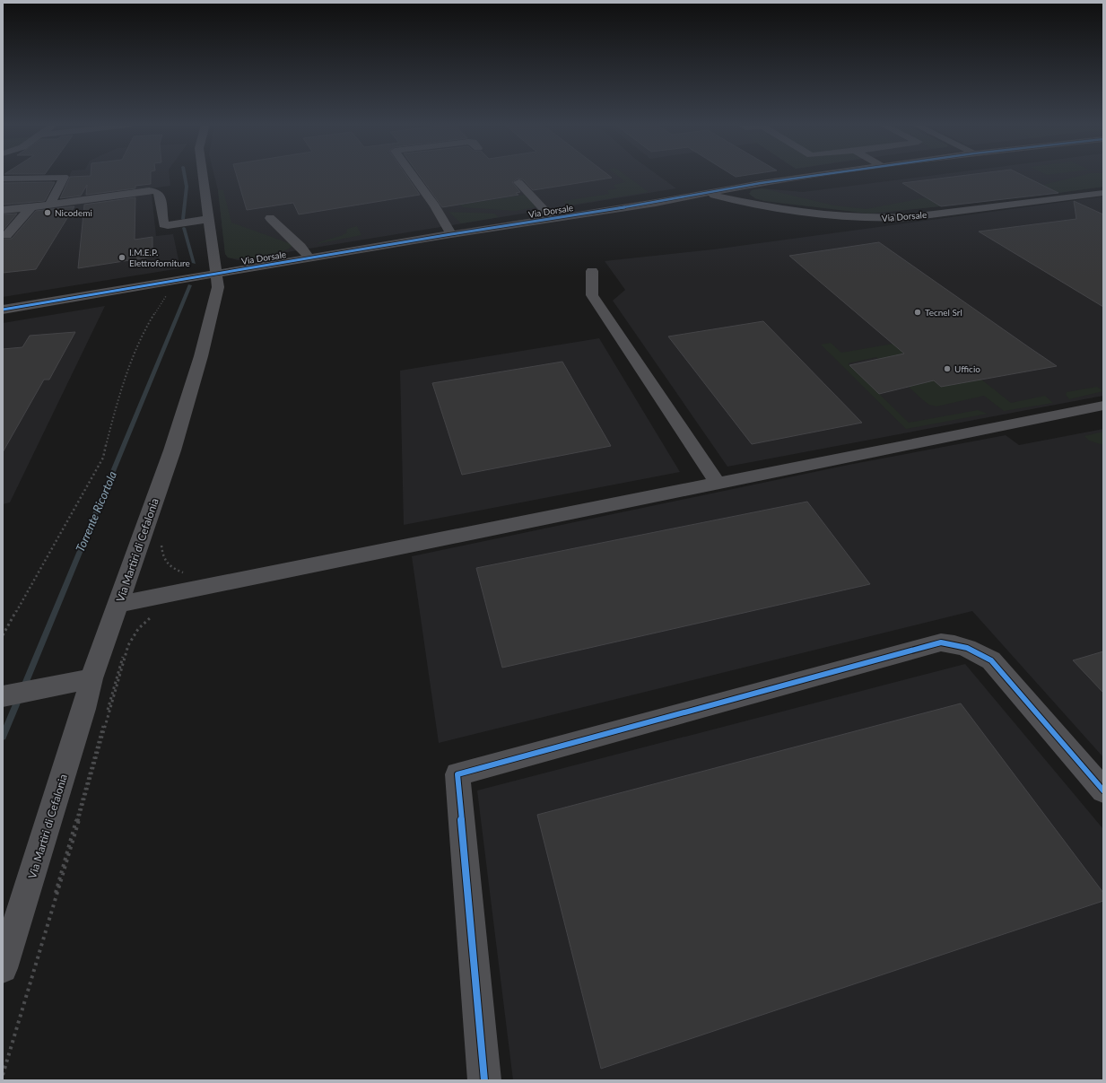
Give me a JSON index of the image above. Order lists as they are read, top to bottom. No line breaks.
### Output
{"streets":{"street":["Via Dorsale","Via Martiri di Cefalonia"]},"crossings":[["Via Dorsale","Via Martiri di Cefalonia"]],"water":["Torrente Ricortola"],"places":["Nicodemi","I.M.E.P. Elettroforniture","Tecnel Srl","Ufficio"]}
